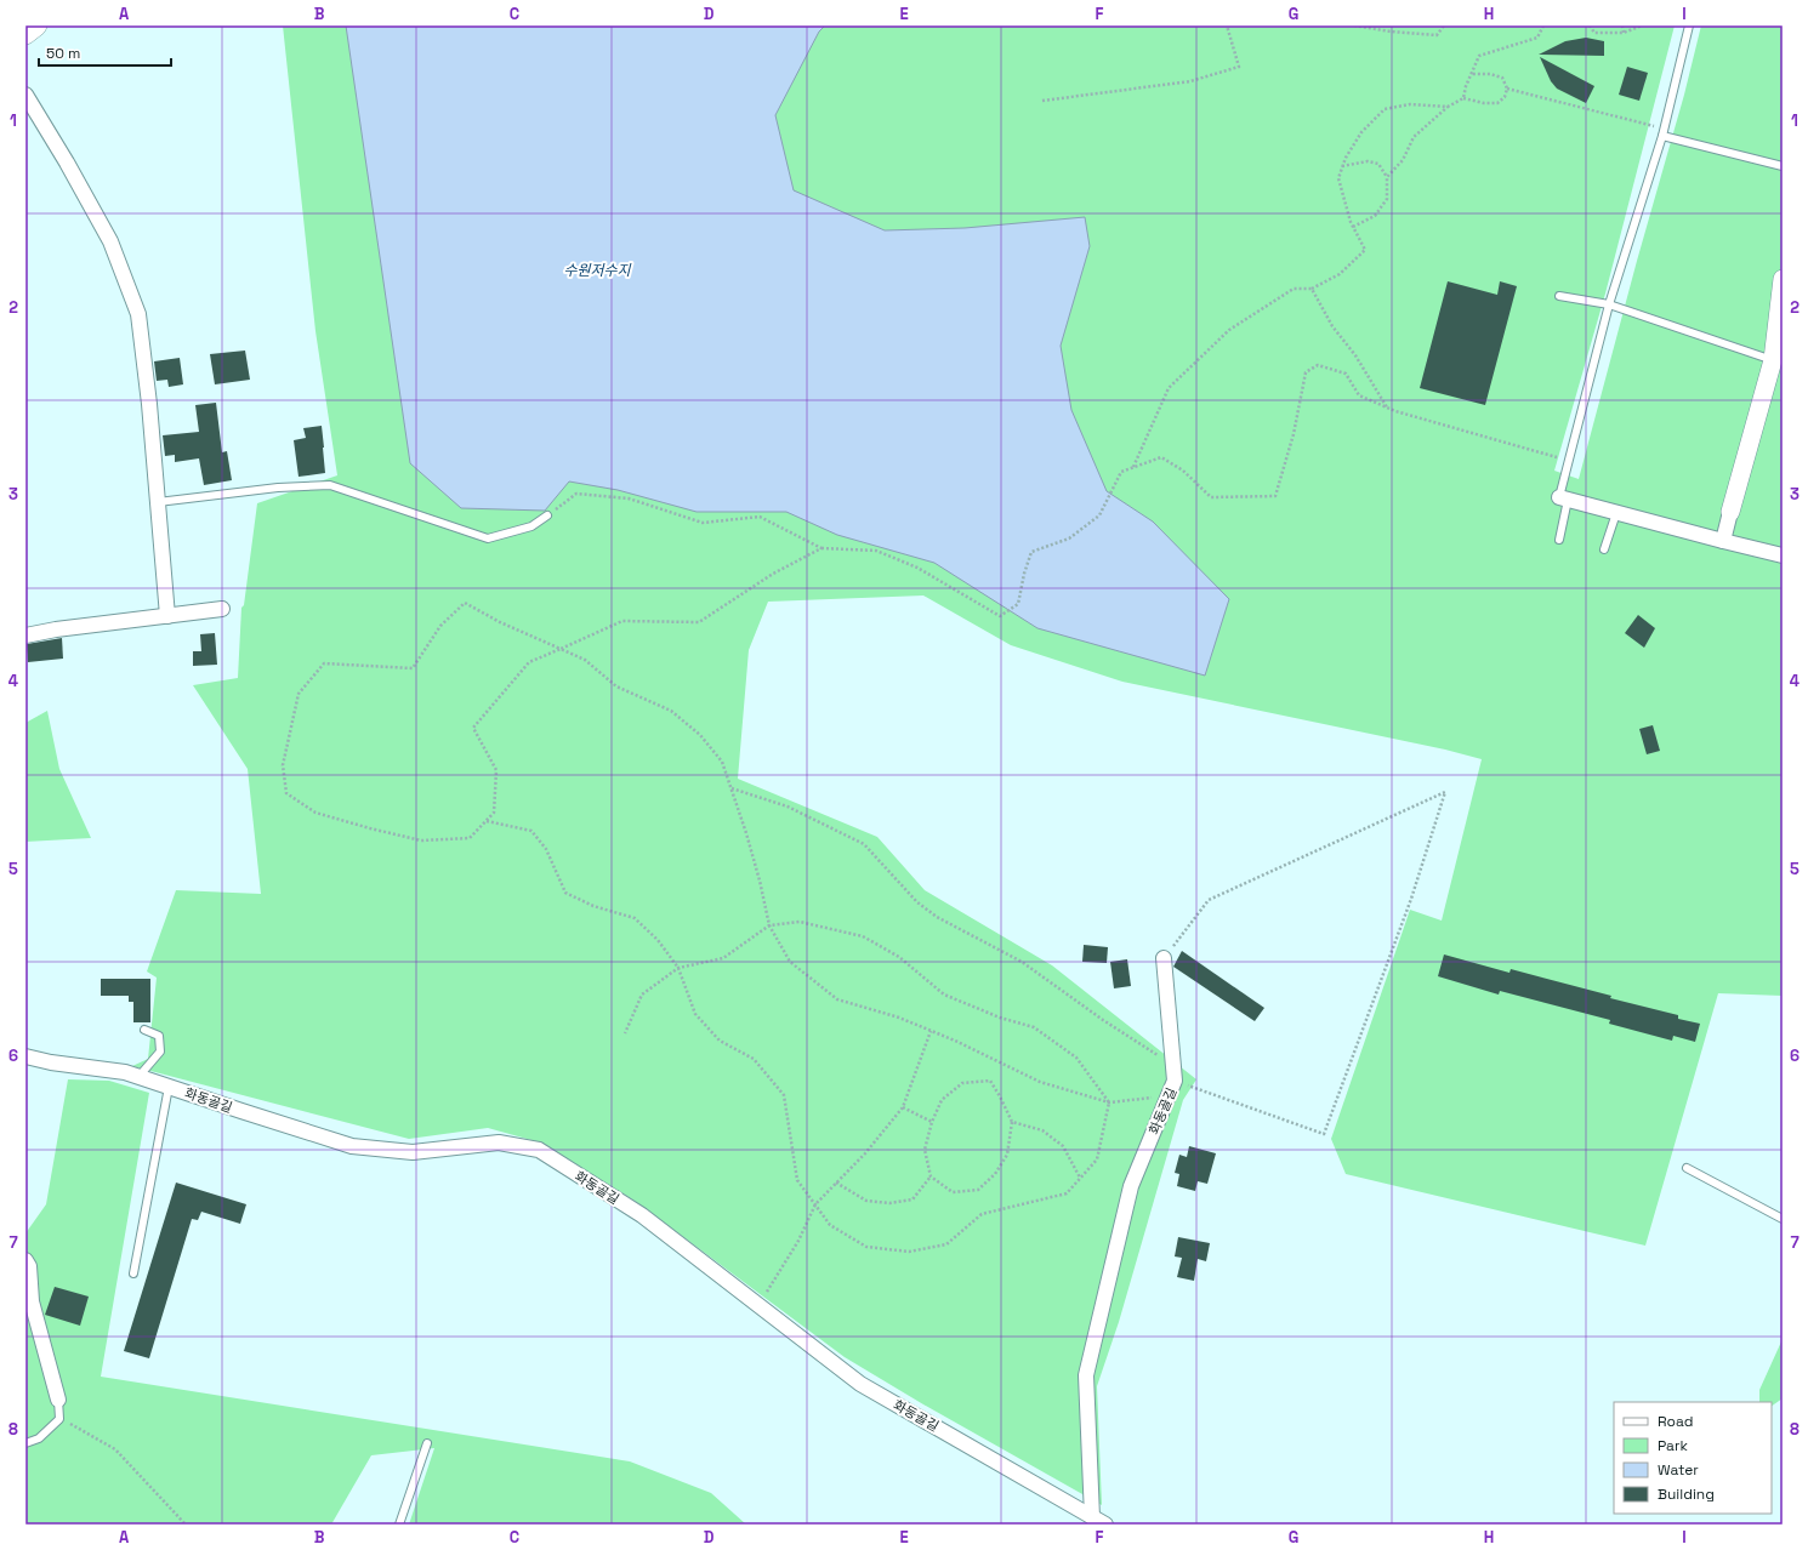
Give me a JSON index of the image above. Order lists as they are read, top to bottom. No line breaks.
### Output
{"streets":{"street":["화동골길"]},"water":["수원저수지"],"legend":["Road","Park","Water","Building"],"scale_bar":"50 m","grid":{"columns":["A","B","C","D","E","F","G","H","I"],"rows":["1","2","3","4","5","6","7","8"]}}
